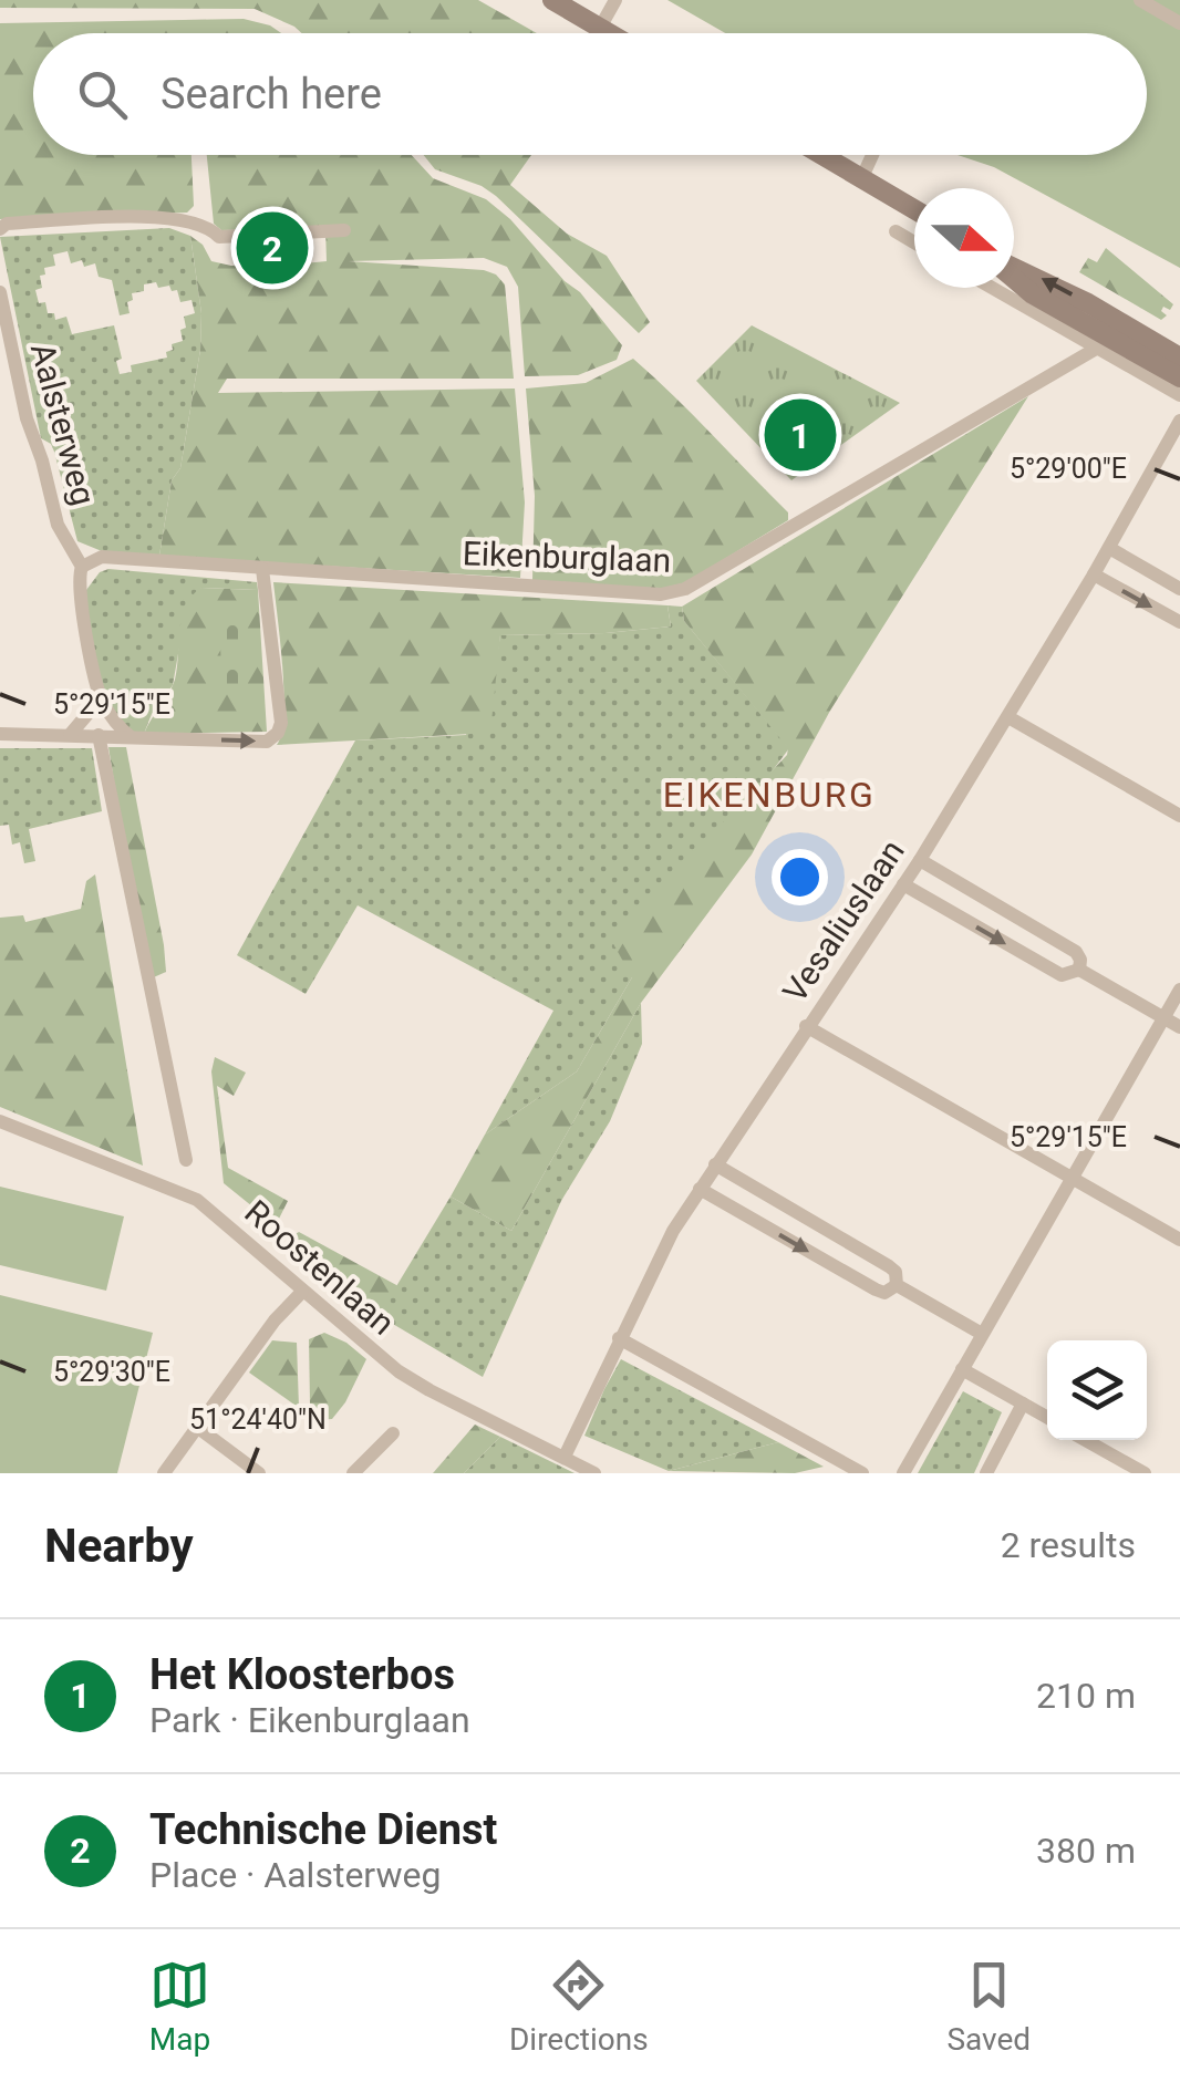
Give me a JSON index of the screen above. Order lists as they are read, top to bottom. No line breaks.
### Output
{"streets":{"street":["Aalsterweg","Eikenburglaan","Vesaliuslaan","Roostenlaan"]},"crossings":[["Vesaliuslaan","Roostenlaan"]],"districts":["EIKENBURG"],"north":"right","page":{"search":"Search here","pins":["2","1"],"heading":["Nearby","2 results"],"list":[{"mark":"1","name":"Het Kloosterbos","note":"Park · Eikenburglaan","value":"210 m"},{"mark":"2","name":"Technische Dienst","note":"Place · Aalsterweg","value":"380 m"}],"nav":["Map","Directions","Saved"]},"coordinates":["5°29'00\"E","5°29'15\"E","5°29'30\"E","51°24'40\"N"]}
